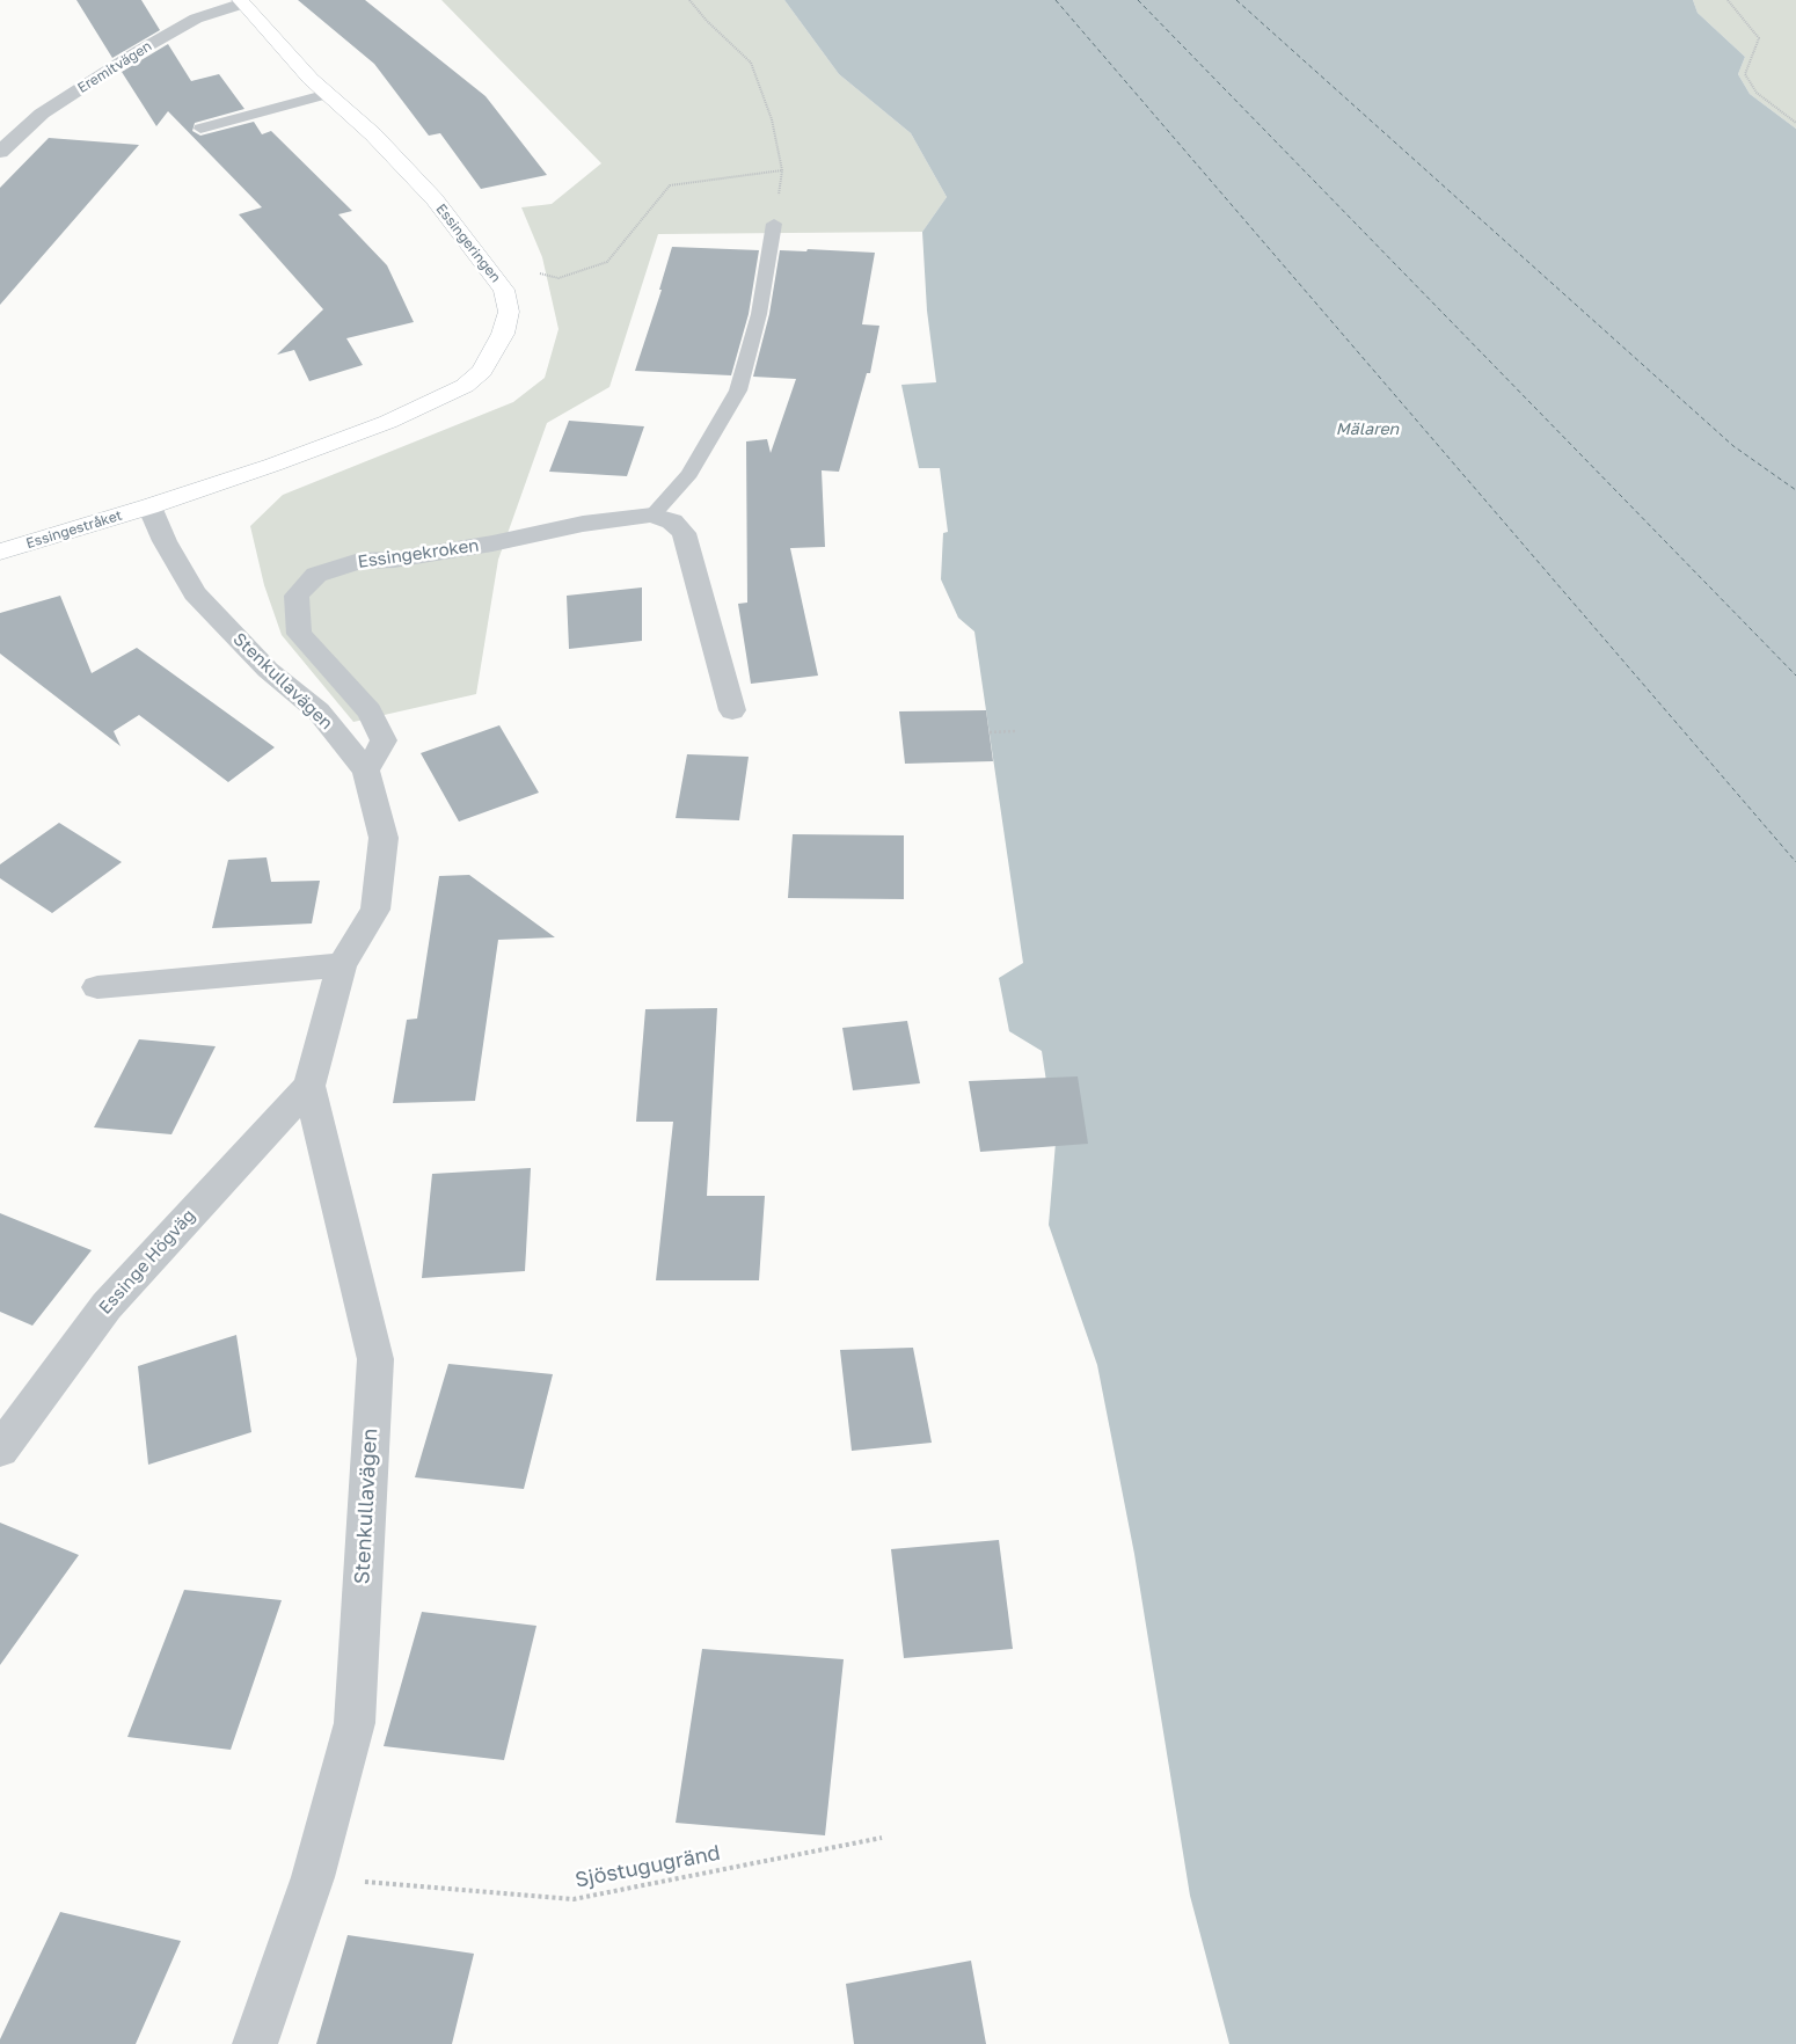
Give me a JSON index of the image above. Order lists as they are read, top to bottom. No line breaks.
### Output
{"streets":{"street":["Eremitvägen","Essingeringen","Essingestråket","Essingekroken","Stenkullavägen","Essinge Högväg"],"path":["Sjöstugugränd"]},"crossings":[["Eremitvägen","Essingeringen"],["Essingeringen","Essingestråket"],["Essingeringen","Stenkullavägen"],["Essingestråket","Stenkullavägen"],["Essingekroken","Stenkullavägen"],["Stenkullavägen","Essinge Högväg"],["Stenkullavägen","Sjöstugugränd"]],"water":["Mälaren"]}
